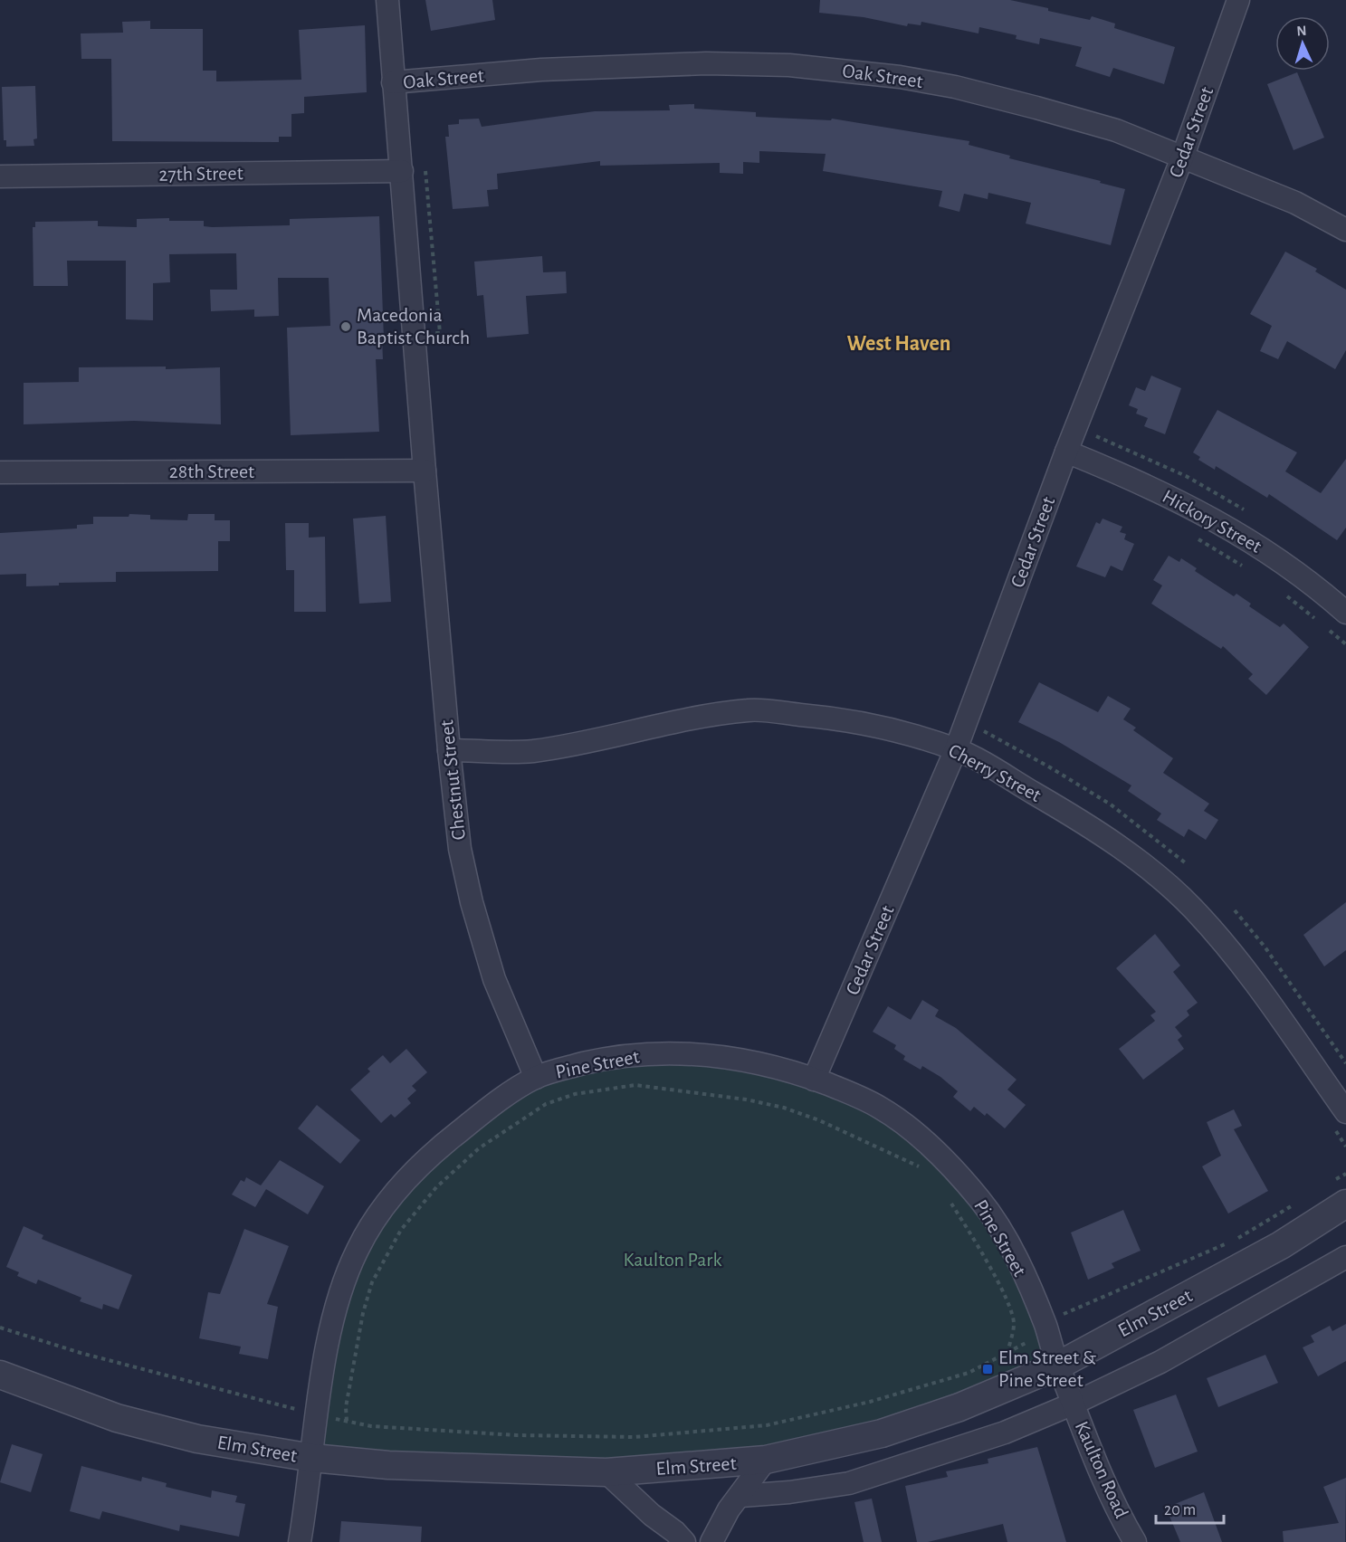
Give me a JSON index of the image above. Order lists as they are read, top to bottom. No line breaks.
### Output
{"streets":{"street":["Oak Street","Cedar Street","27th Street","28th Street","Hickory Street","Cherry Street","Chestnut Street","Pine Street","Elm Street","Kaulton Road"]},"crossings":[["Oak Street","Cedar Street"],["Oak Street","Chestnut Street"],["Cedar Street","Hickory Street"],["Cedar Street","Cherry Street"],["Cedar Street","Pine Street"],["27th Street","Chestnut Street"],["28th Street","Chestnut Street"],["Cherry Street","Chestnut Street"],["Chestnut Street","Pine Street"],["Pine Street","Elm Street"],["Pine Street","Kaulton Road"],["Elm Street","Kaulton Road"]],"districts":["West Haven"],"parks":["Kaulton Park"],"places":{"other":["Macedonia Baptist Church"],"transit":["Elm Street & Pine Street"]},"scale_bar":"20 m","north":"top"}
